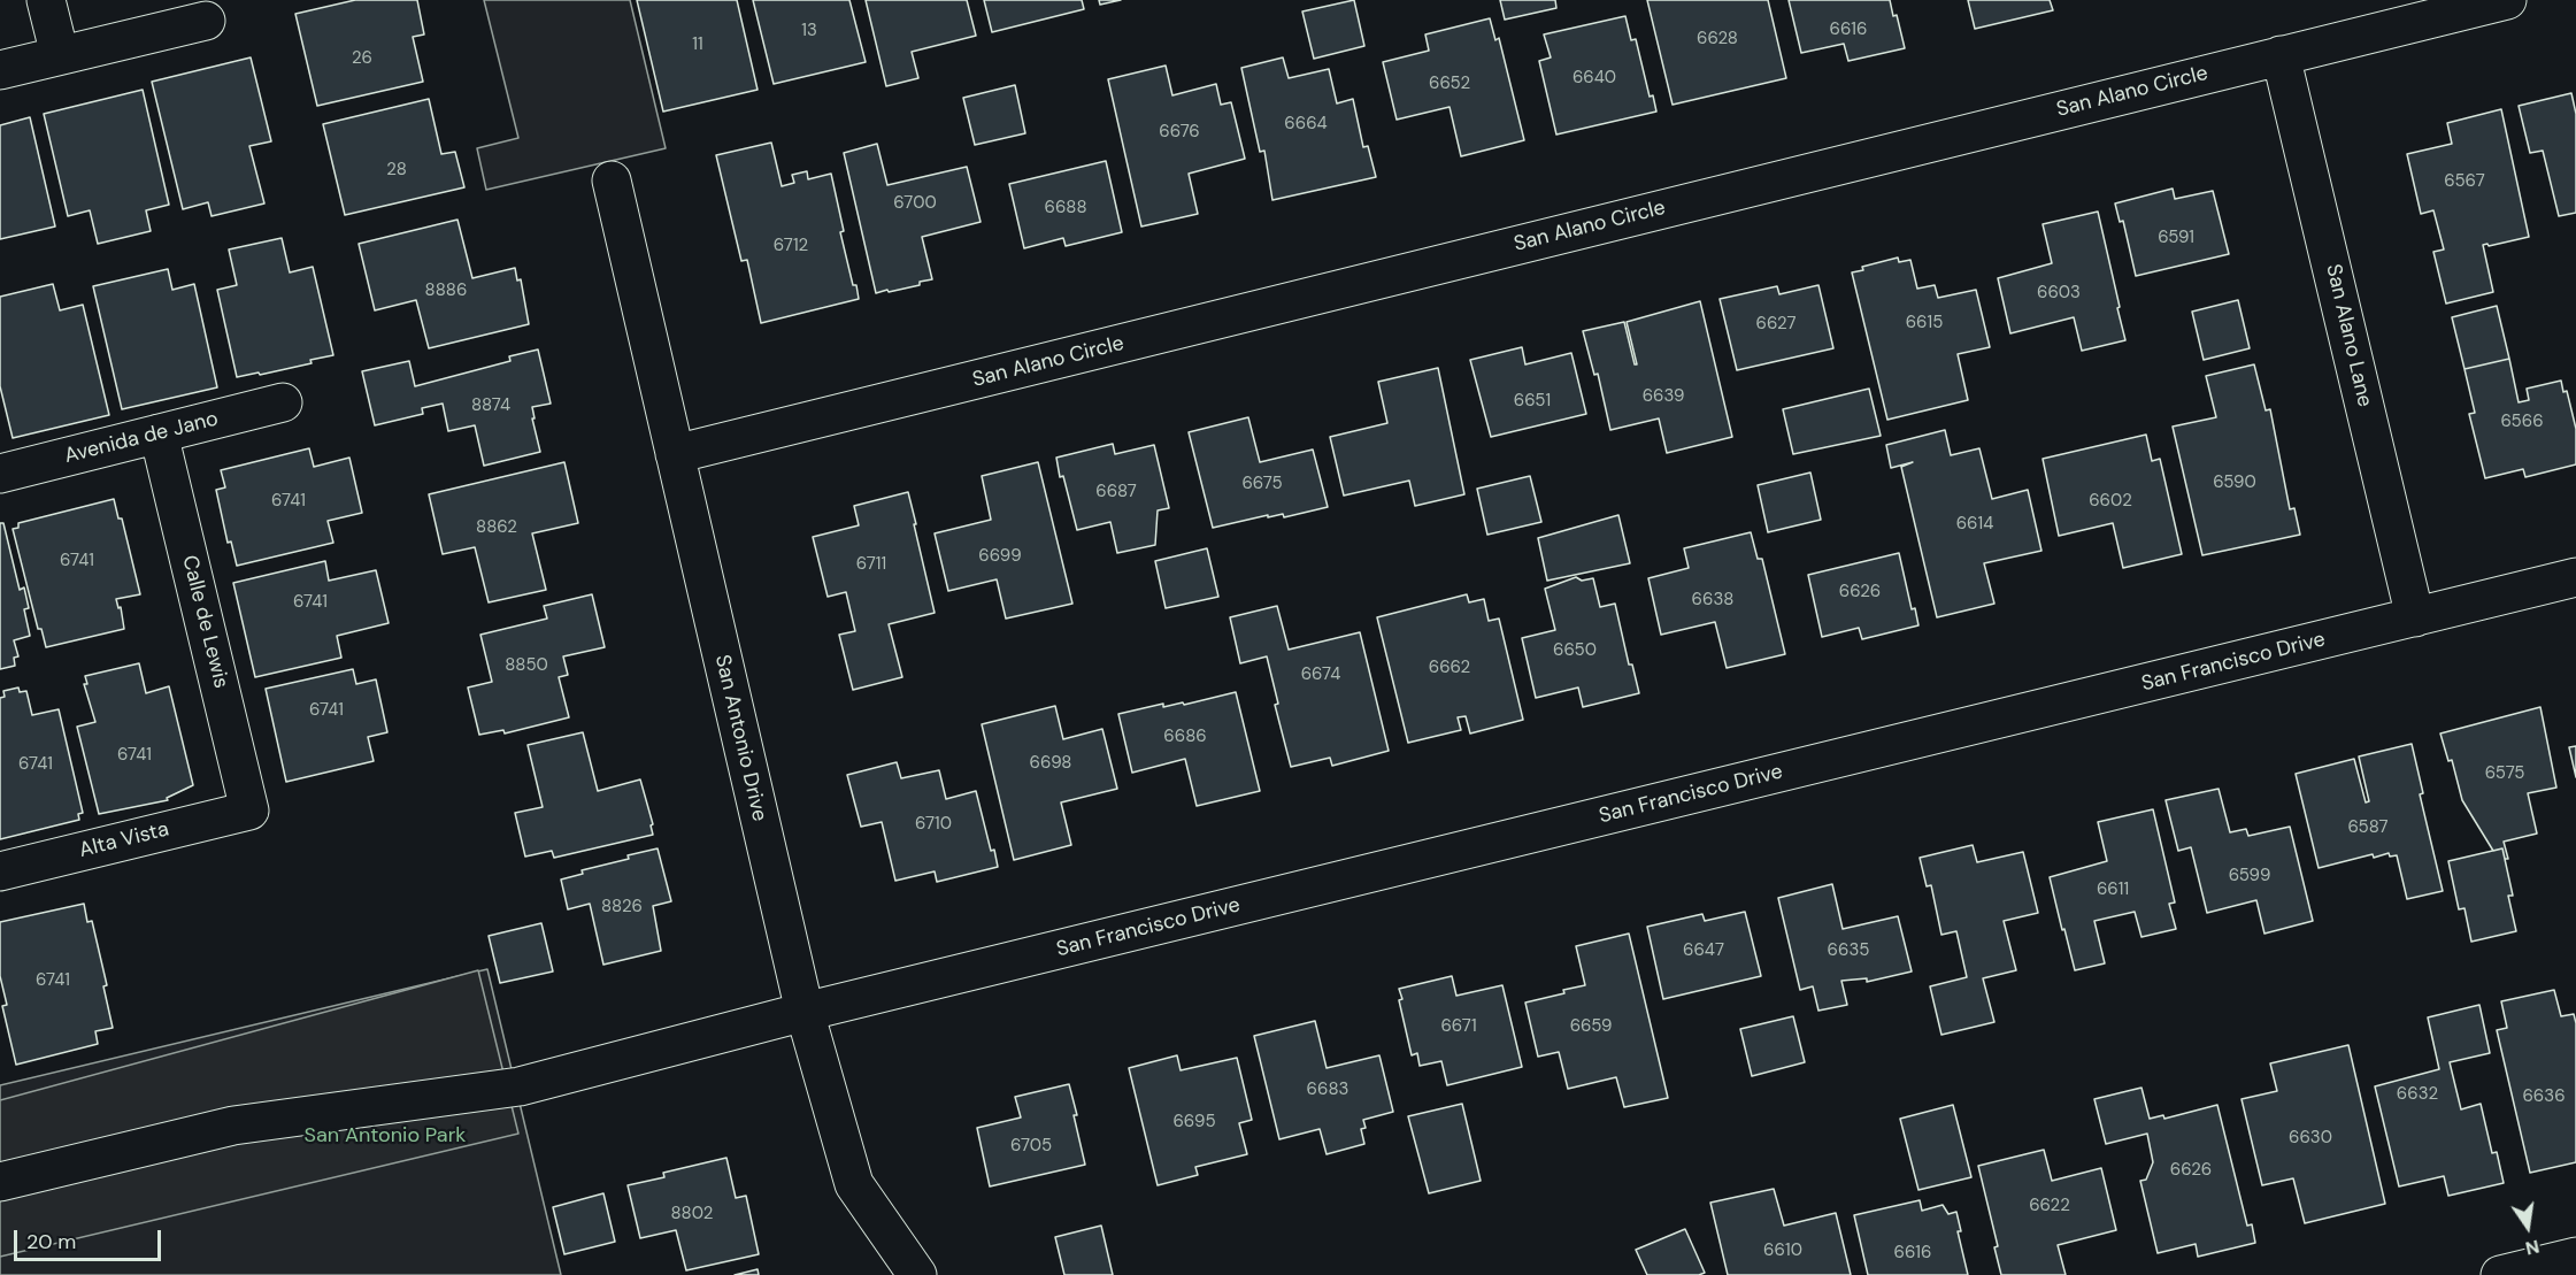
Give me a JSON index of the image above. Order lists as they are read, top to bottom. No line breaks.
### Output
{"streets":{"street":["San Alano Circle","San Alano Lane","Avenida de Jano","Calle de Lewis","San Francisco Drive","San Antonio Drive","Alta Vista"]},"crossings":[["San Alano Circle","San Alano Lane"],["San Alano Circle","San Antonio Drive"],["San Alano Lane","San Francisco Drive"],["Avenida de Jano","Calle de Lewis"],["Calle de Lewis","Alta Vista"],["San Francisco Drive","San Antonio Drive"]],"parks":["San Antonio Park"],"house_numbers":["6616","13","6628","11","26","6640","6652","6664","6676","28","6567","6700","6688","6591","6712","8886","6603","6615","6627","6639","6651","8874","6566","6590","6675","6687","6741","6602","6614","8862","6699","6741","6711","6626","6638","6741","6650","8850","6662","6674","6741","6686","6741","6698","6741","6575","6710","6587","6599","6611","8826","6647","6635","6741","6671","6659","6683","6632","6636","6695","6630","6705","6626","6622","8802","6610","6616"],"scale_bar":"20 m","north":"bottom"}
